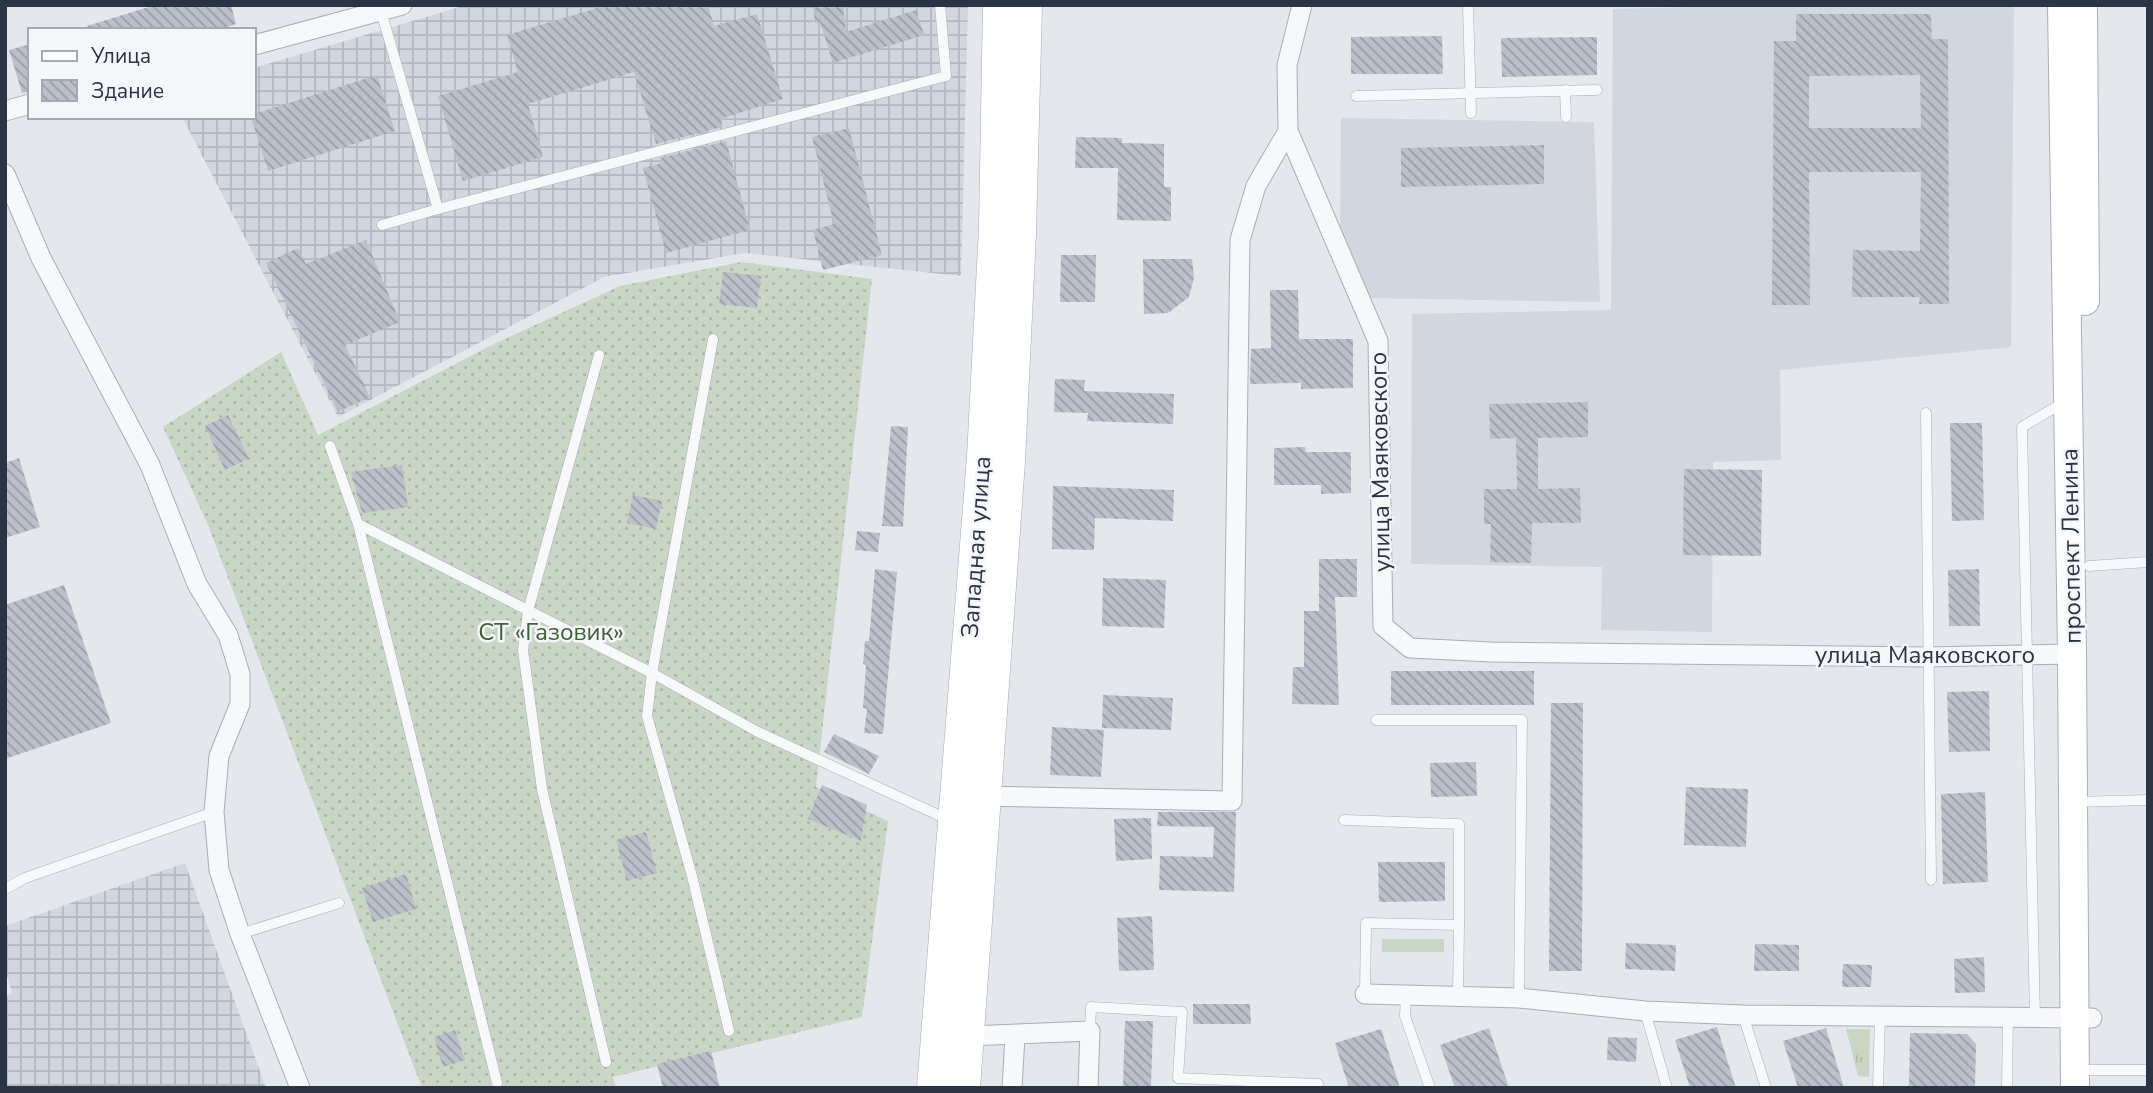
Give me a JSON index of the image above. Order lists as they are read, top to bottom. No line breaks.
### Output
{"streets":{"main road":["проспект Ленина","Западная улица"],"street":["улица Маяковского"]},"crossings":[["улица Маяковского","проспект Ленина"]],"parks":["СТ «Газовик»"],"legend":["Улица","Здание"]}
